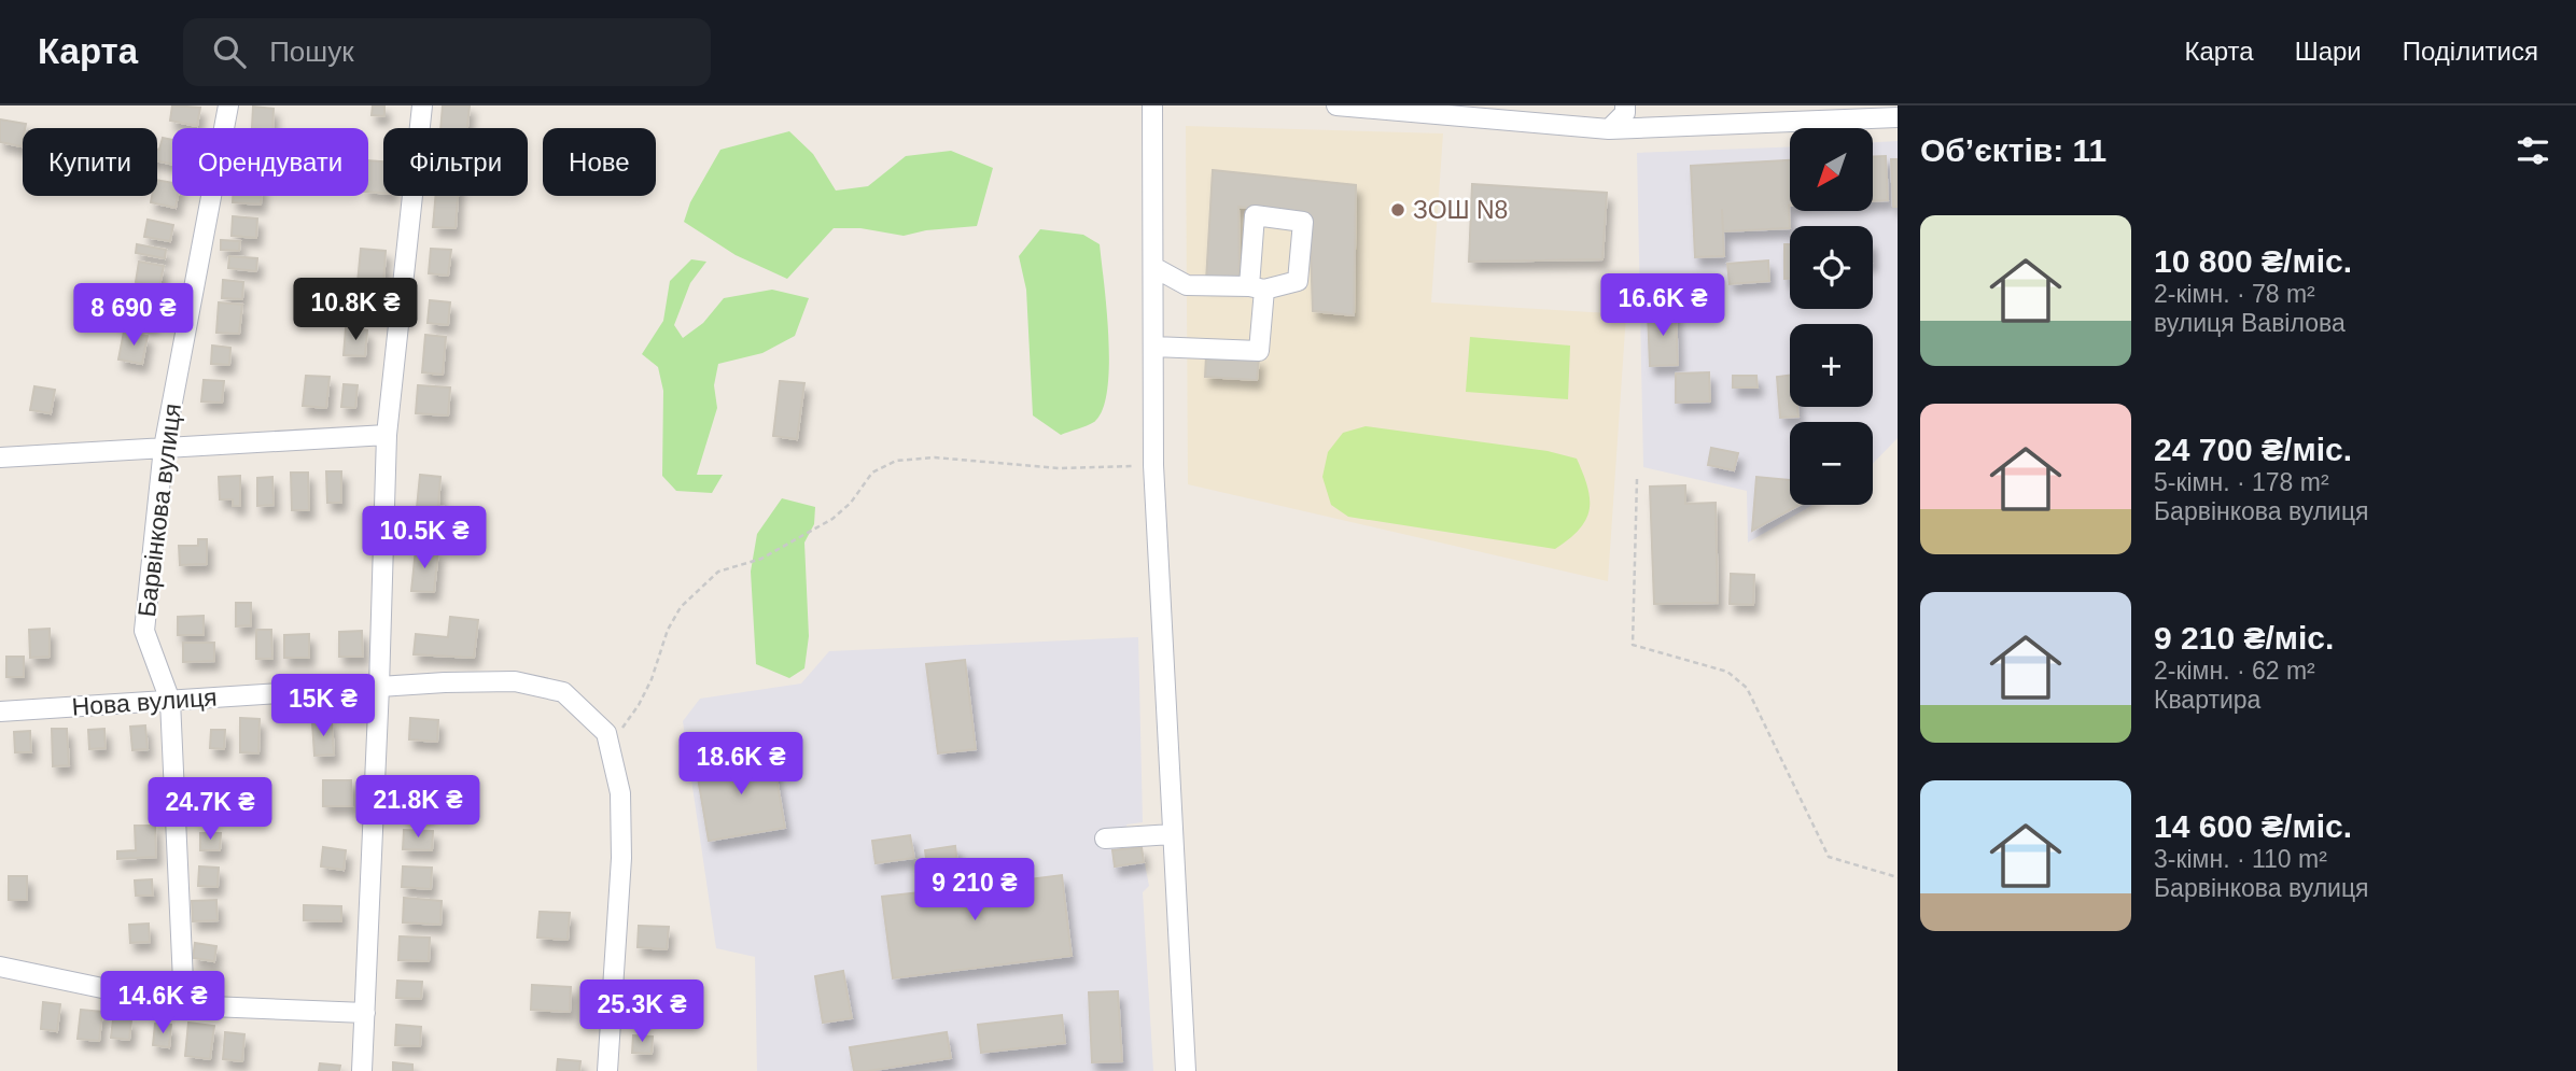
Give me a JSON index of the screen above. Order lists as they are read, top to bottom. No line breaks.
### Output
{"streets":{"street":["Барвінкова вулиця","Нова вулиця"]},"crossings":[["Барвінкова вулиця","Нова вулиця"]],"places":["ЗОШ N8"],"north":"bottom left","page":{"header":"Карта","search":"Пошук","nav":["Карта","Шари","Поділитися"],"heading":"Об’єктів: 11","map_buttons":["+","−"],"chip":["Купити","Орендувати","Фільтри","Нове"],"list":[{"name":"10 800 ₴/міс.","note":"2-кімн. · 78 m² · вулиця Вавілова"},{"name":"24 700 ₴/міс.","note":"5-кімн. · 178 m² · Барвінкова вулиця"},{"name":"9 210 ₴/міс.","note":"2-кімн. · 62 m² · Квартира"},{"name":"14 600 ₴/міс.","note":"3-кімн. · 110 m² · Барвінкова вулиця"}],"price":["16.6K ₴","10.8K ₴","8 690 ₴","10.5K ₴","15K ₴","18.6K ₴","21.8K ₴","24.7K ₴","9 210 ₴","14.6K ₴","25.3K ₴"]}}
